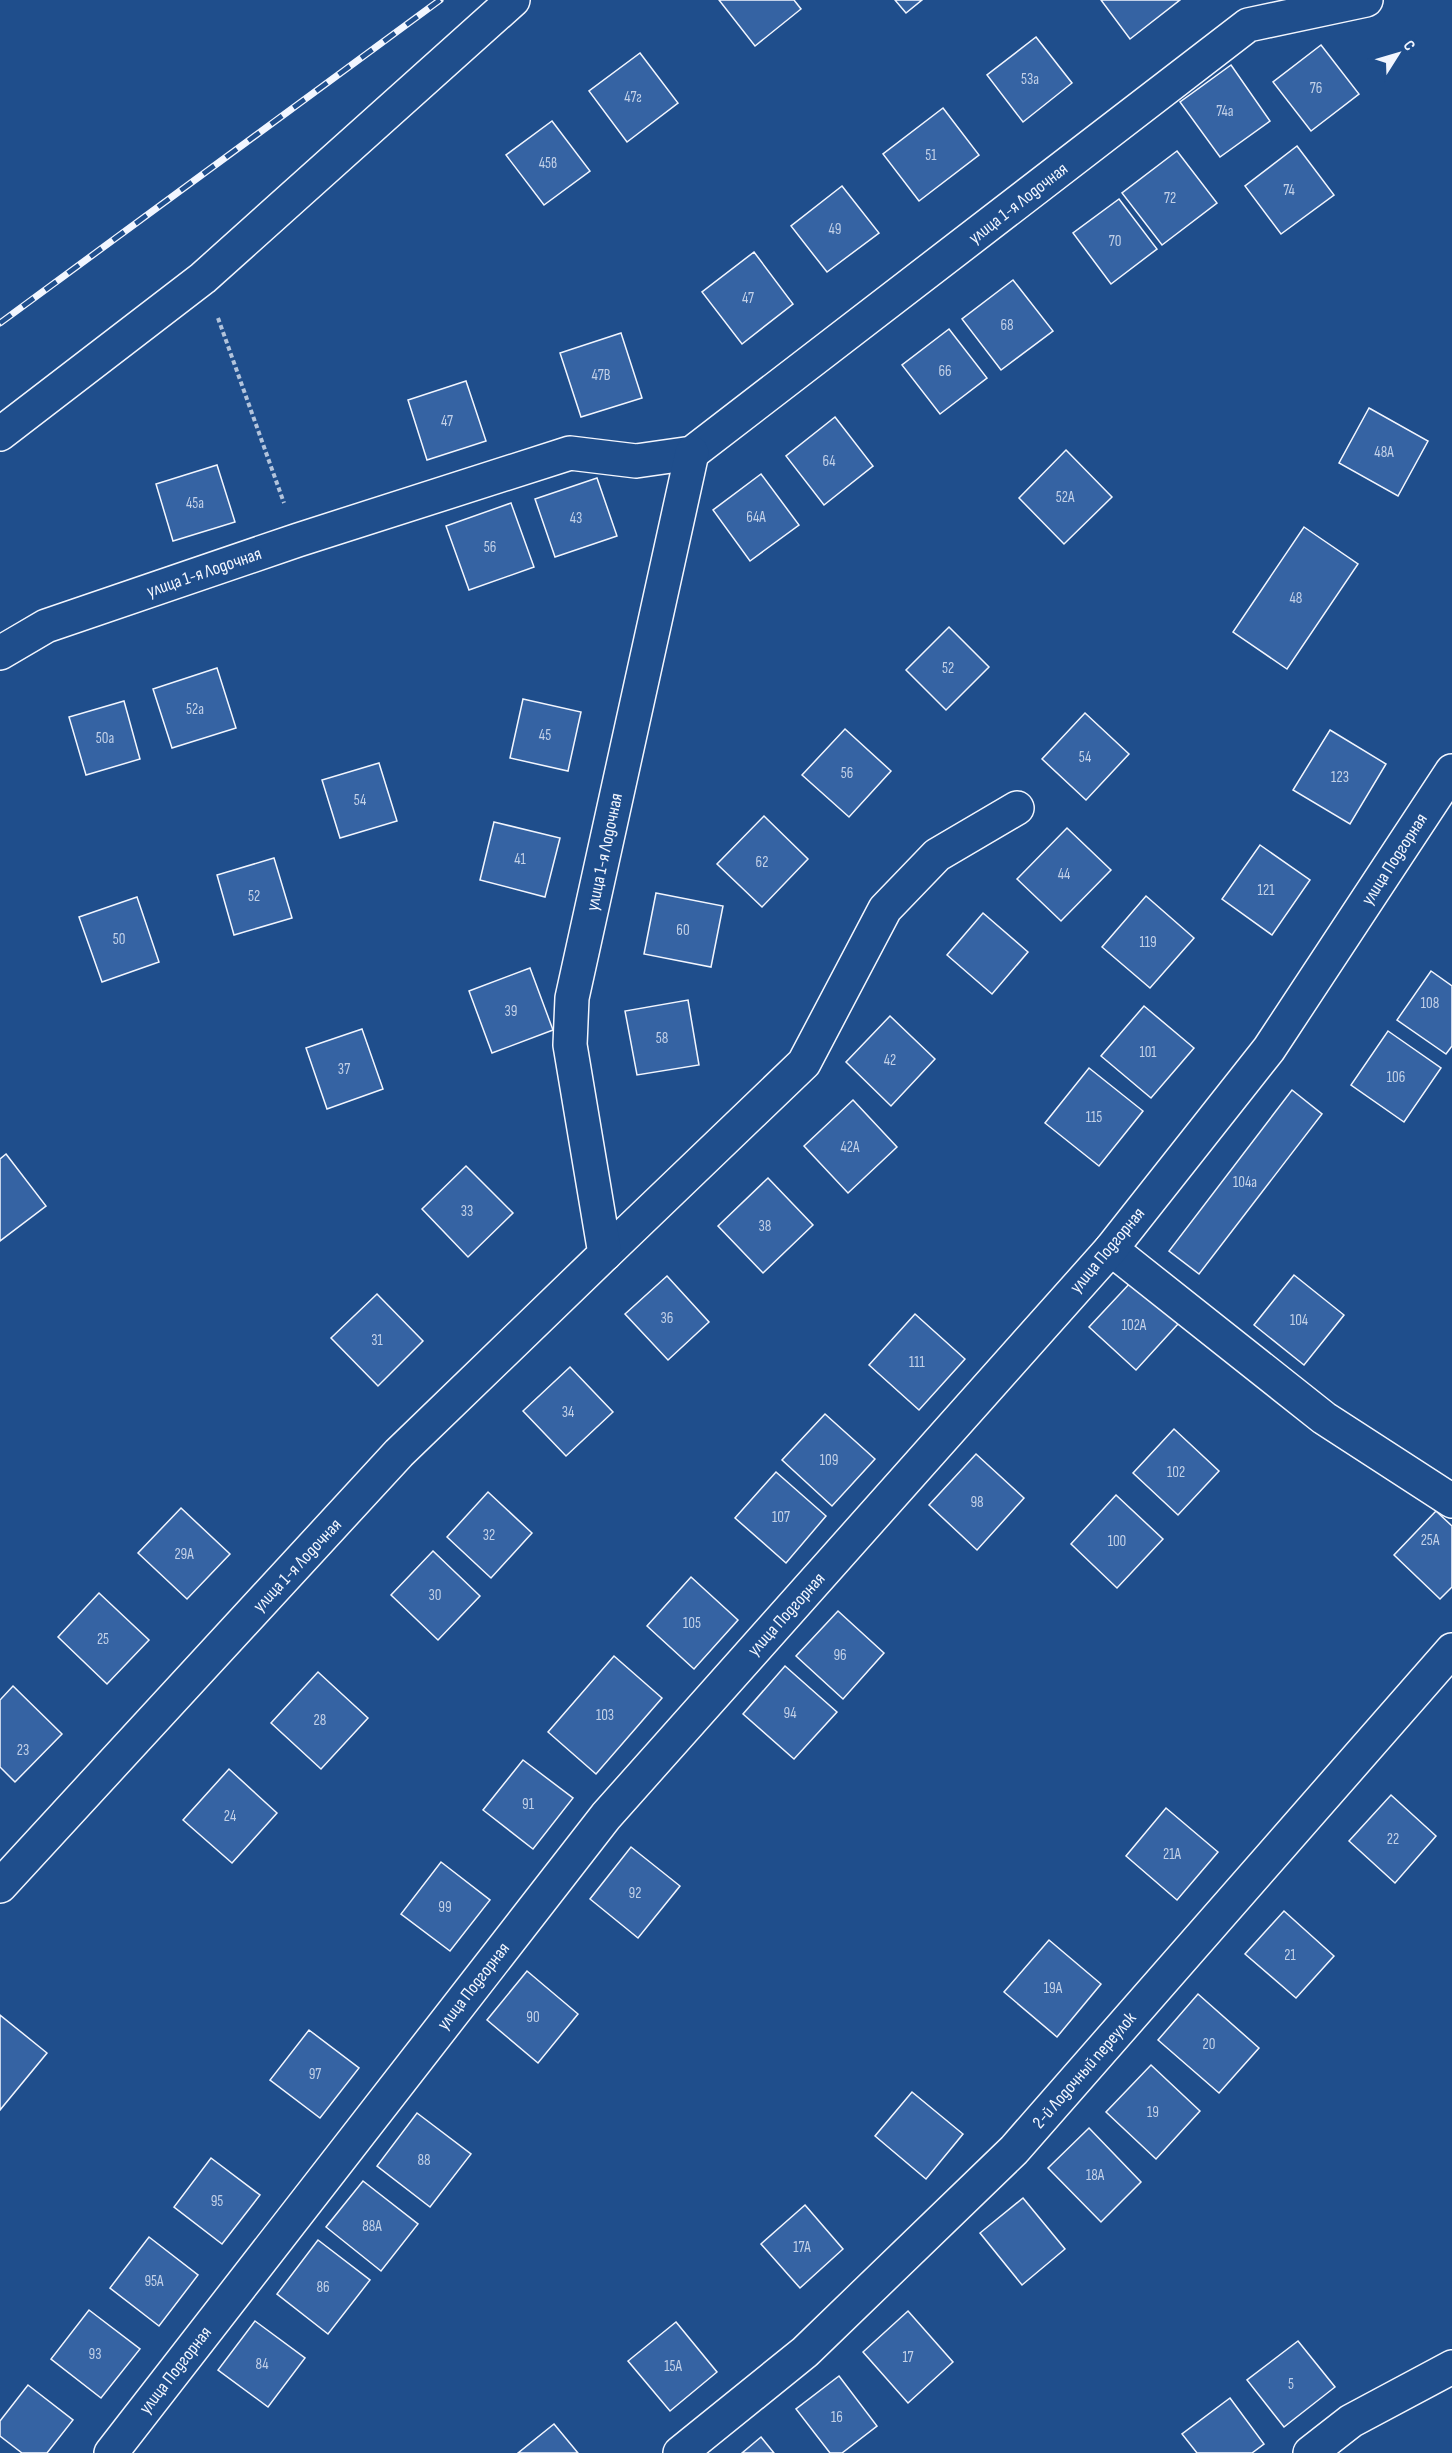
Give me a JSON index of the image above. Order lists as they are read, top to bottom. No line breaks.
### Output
{"streets":{"street":["улица 1-я Лодочная","улица Подгорная","2-й Лодочный переулок"]},"house_numbers":["53а","76","47г","74а","51","45в","74","72","49","70","47","68","66","47В","47","48А","64","52А","45а","64А","43","56","48","52","52а","45","50а","54","56","123","54","41","62","44","121","52","60","50","119","108","39","58","101","42","37","106","115","42A","104а","33","38","36","104","102А","31","111","34","109","102","98","107","32","25А","100","29А","30","105","25","96","94","103","28","23","91","24","22","21А","92","99","21","19A","90","20","97","19","88","18А","95","88А","17А","95А","86","93","17","84","15А","5","16"],"north":"top right"}
